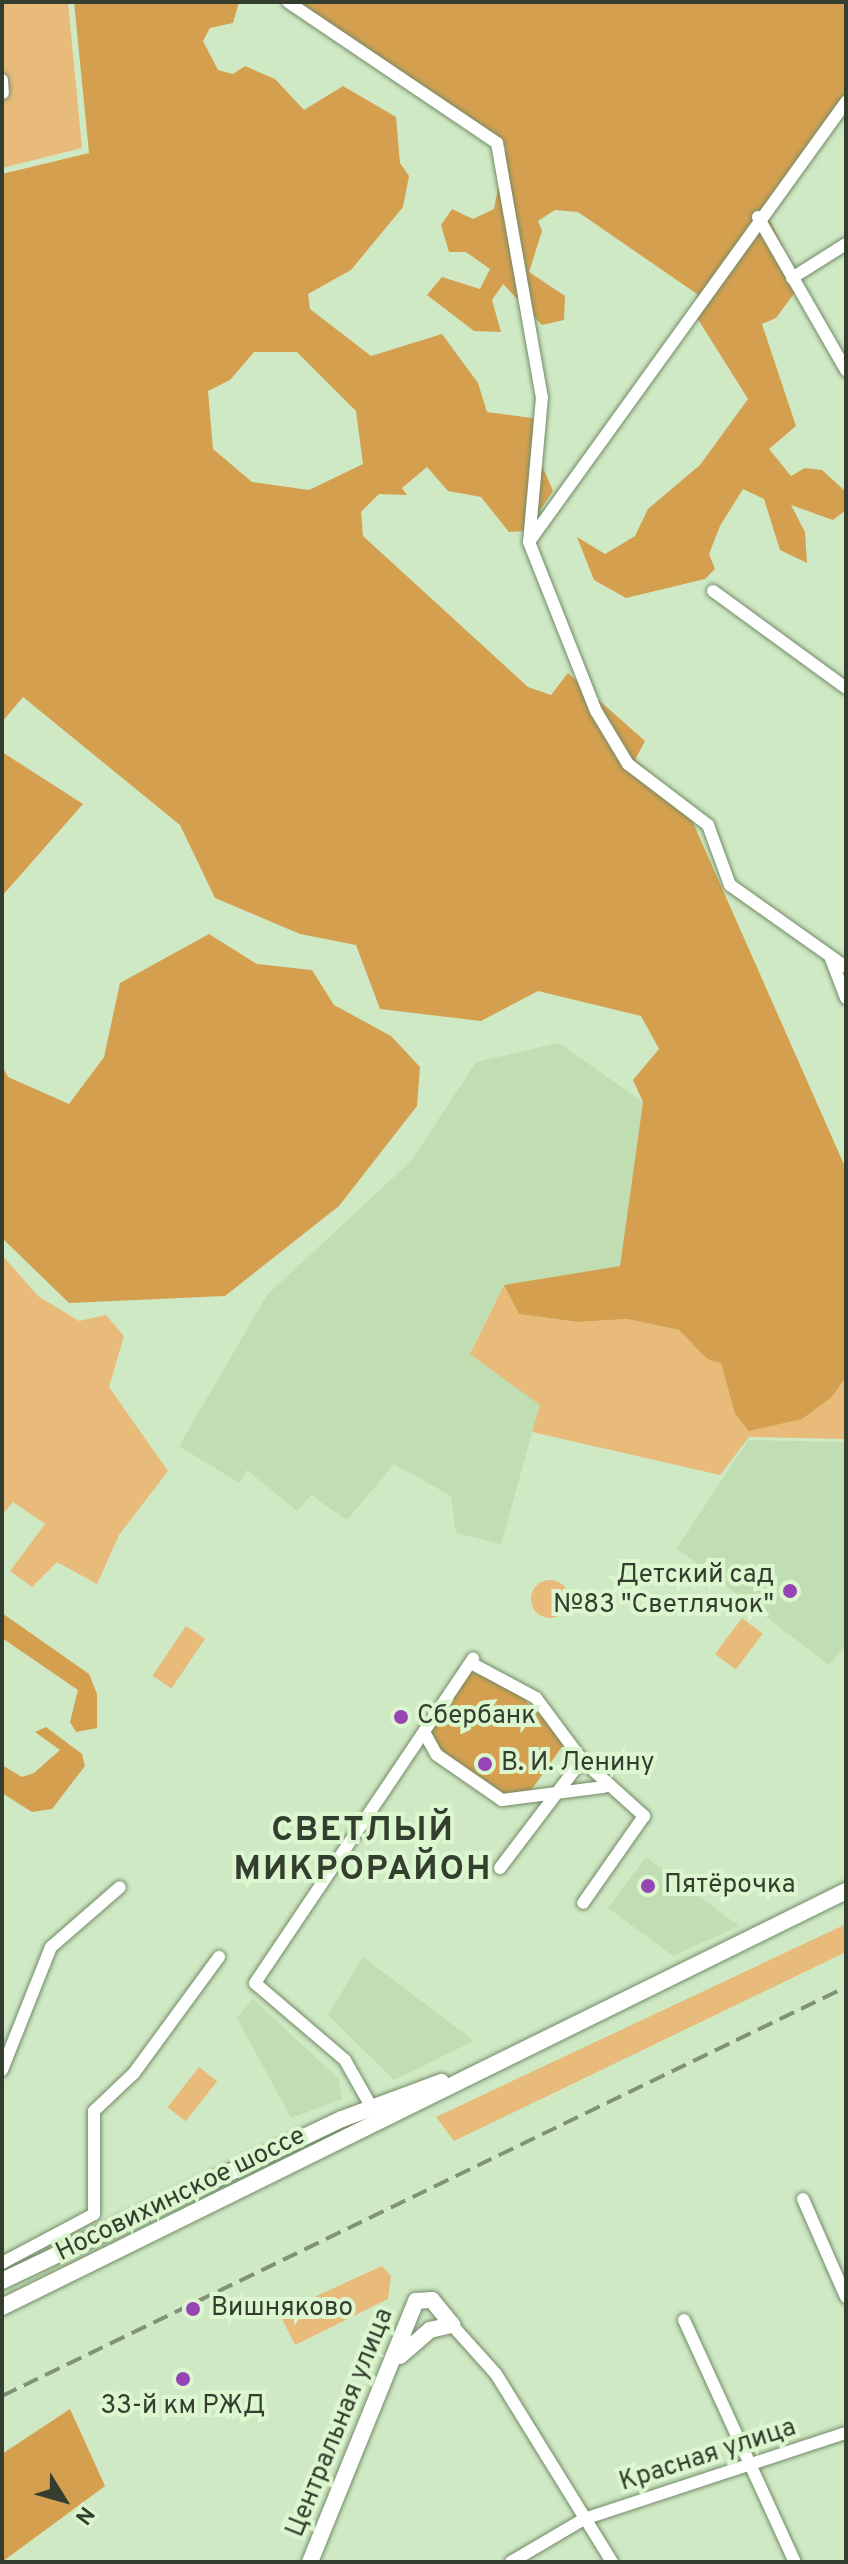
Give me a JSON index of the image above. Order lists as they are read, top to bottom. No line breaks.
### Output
{"streets":{"main road":["Носовихинское шоссе","Центральная улица"],"street":["Красная улица"]},"crossings":[["Центральная улица","Красная улица"]],"districts":["СВЕТЛЫЙ МИКРОРАЙОН"],"places":["Детский сад №83 \"Светлячок\"","Сбербанк","В. И. Ленину","Пятёрочка","Вишняково","33-й км РЖД"],"north":"bottom right"}
